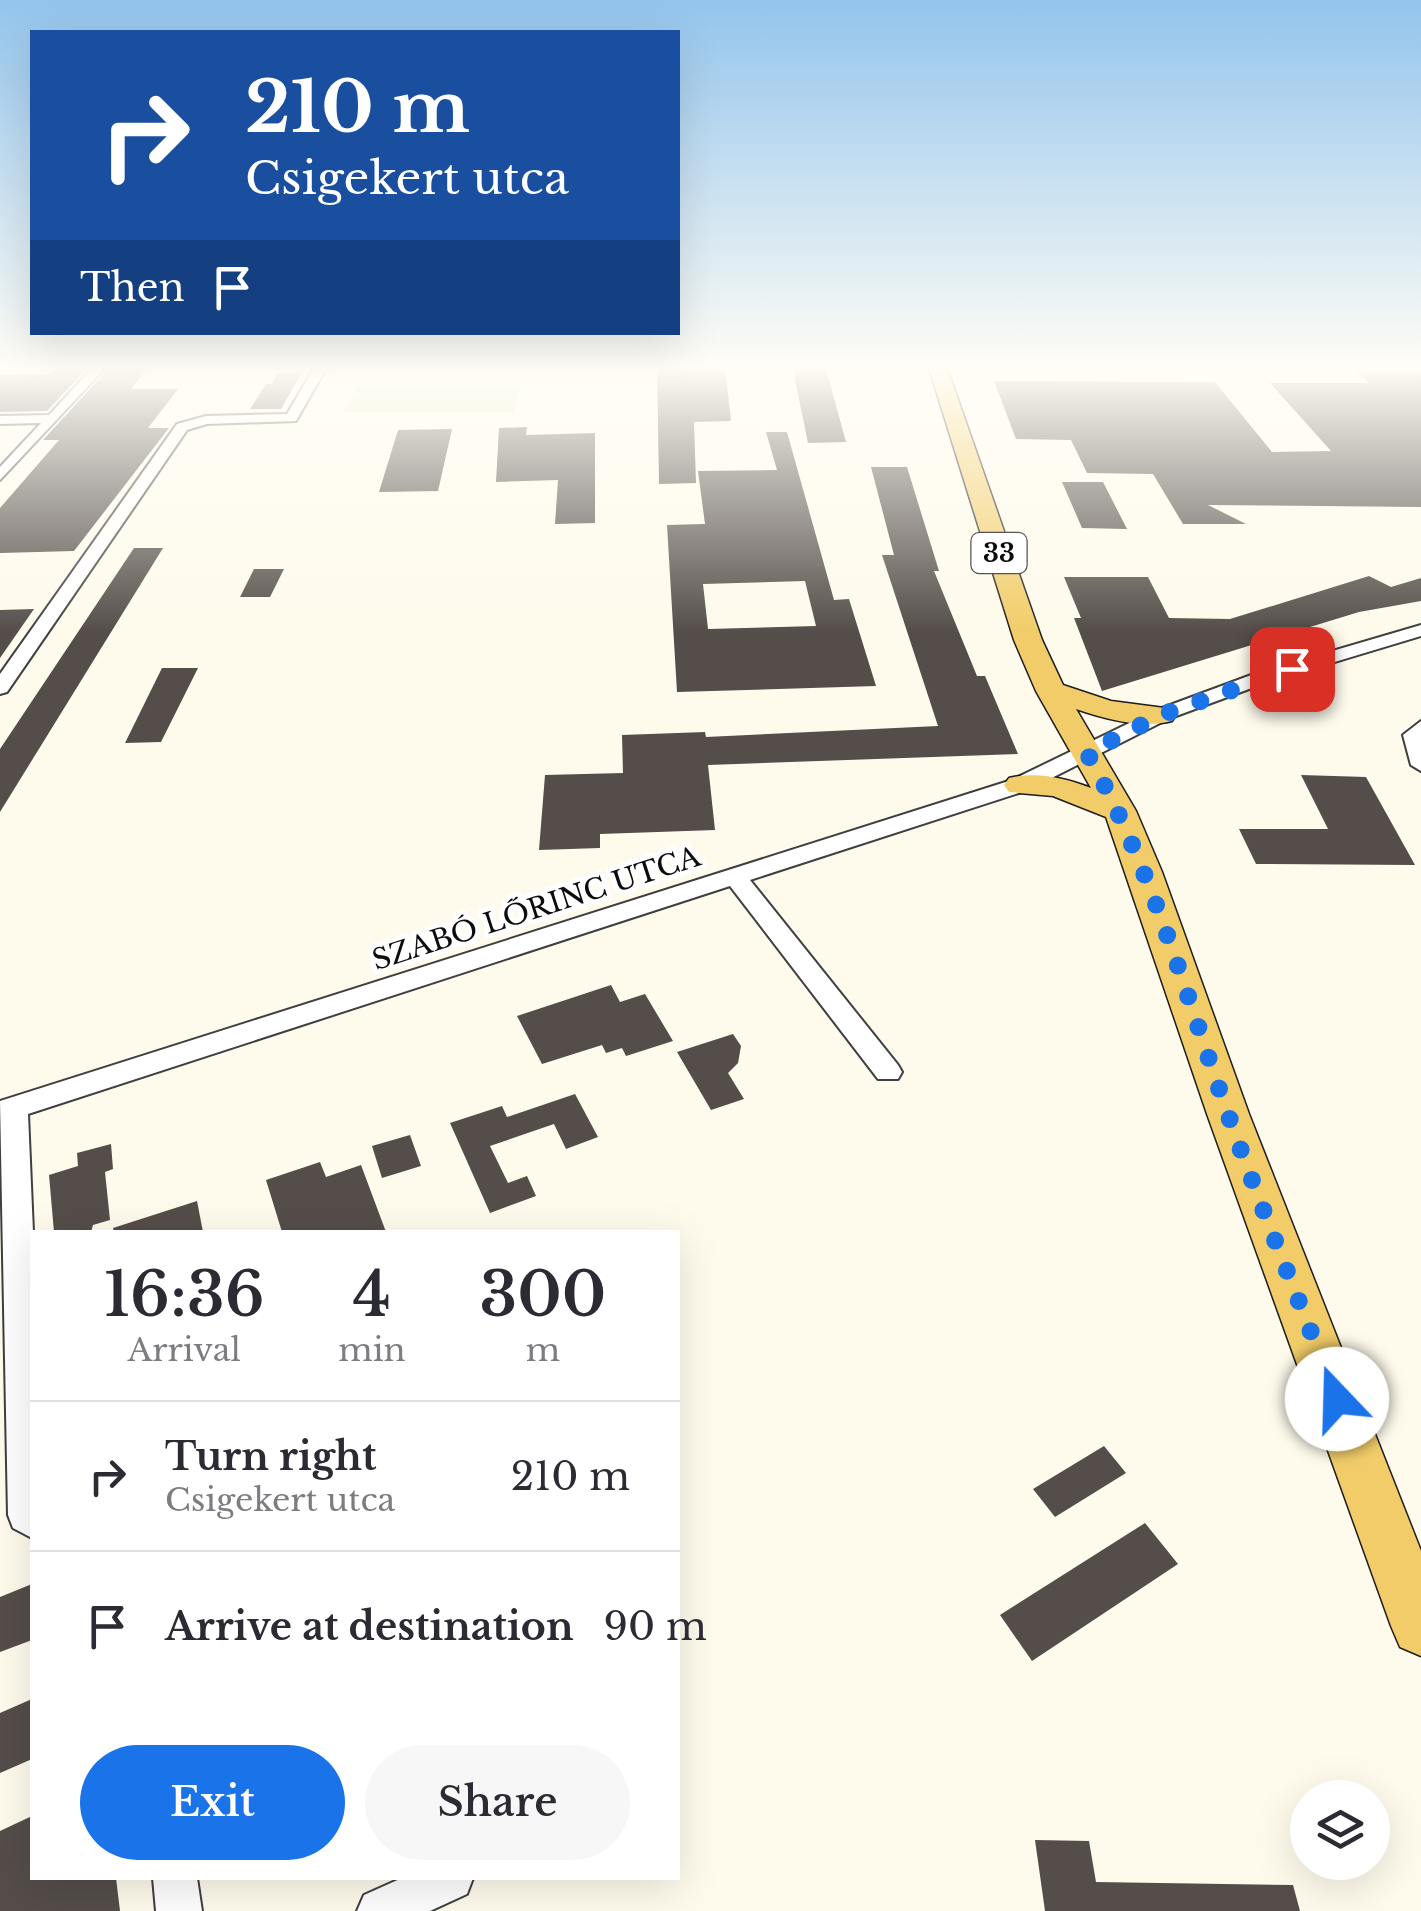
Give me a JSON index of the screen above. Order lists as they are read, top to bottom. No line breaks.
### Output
{"streets":{"main road":["33"],"street":["SZABÓ LŐRINC UTCA"]},"crossings":[["33","SZABÓ LŐRINC UTCA"]],"page":{"turn":["210 m","Csigekert utca"],"then":"Then","eta":["16:36","Arrival","4","min","300","m"],"list":[{"name":"Turn right","note":"Csigekert utca","value":"210 m"},{"name":"Arrive at destination","value":"90 m"}],"buttons":["Exit","Share"]}}
